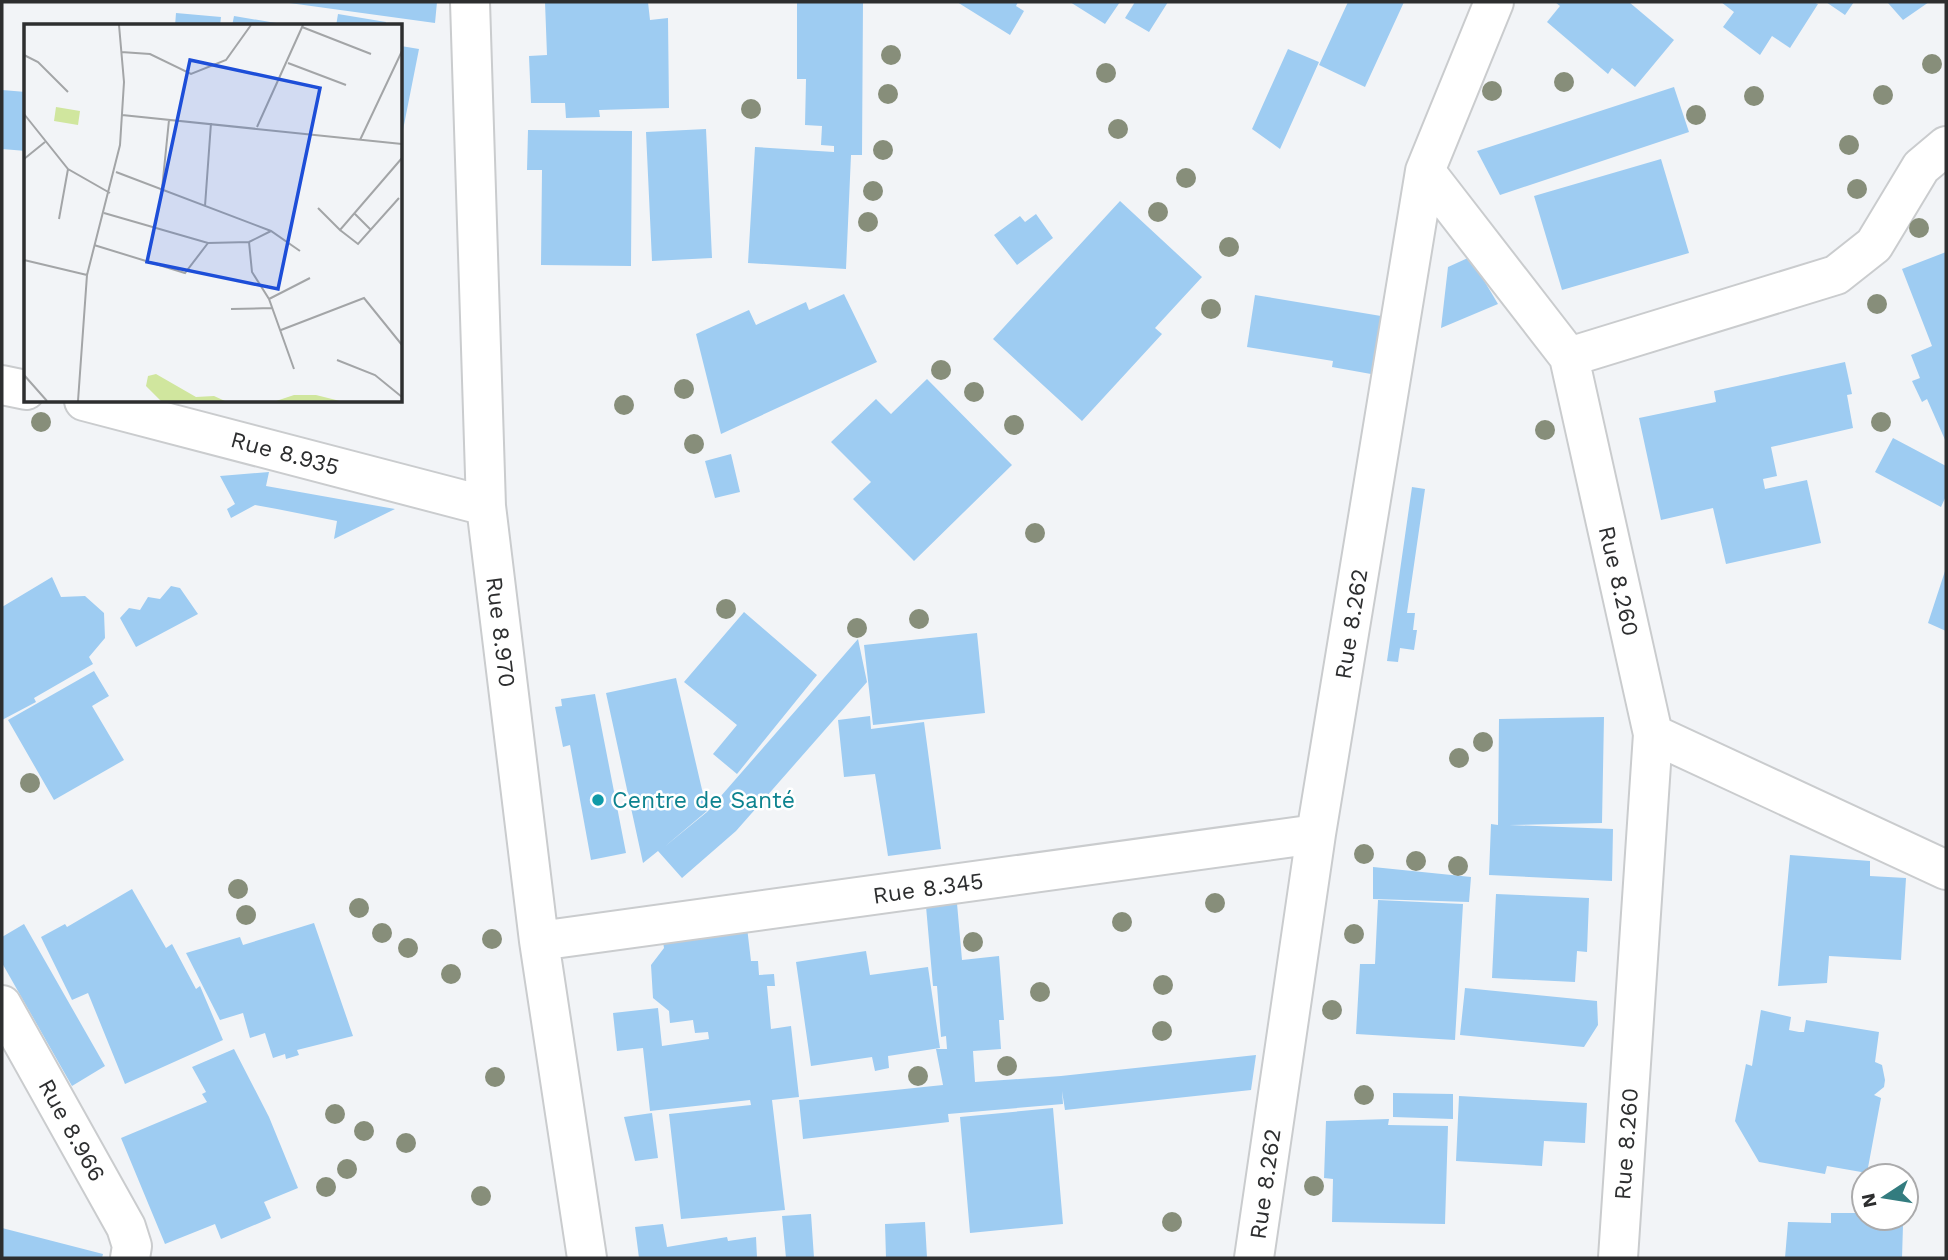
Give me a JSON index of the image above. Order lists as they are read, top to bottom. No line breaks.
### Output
{"streets":{"street":["Rue 8.935","Rue 8.260","Rue 8.262","Rue 8.970","Rue 8.345","Rue 8.966"]},"crossings":[["Rue 8.935","Rue 8.970"],["Rue 8.262","Rue 8.345"],["Rue 8.970","Rue 8.345"]],"places":["Centre de Santé"],"north":"left"}
